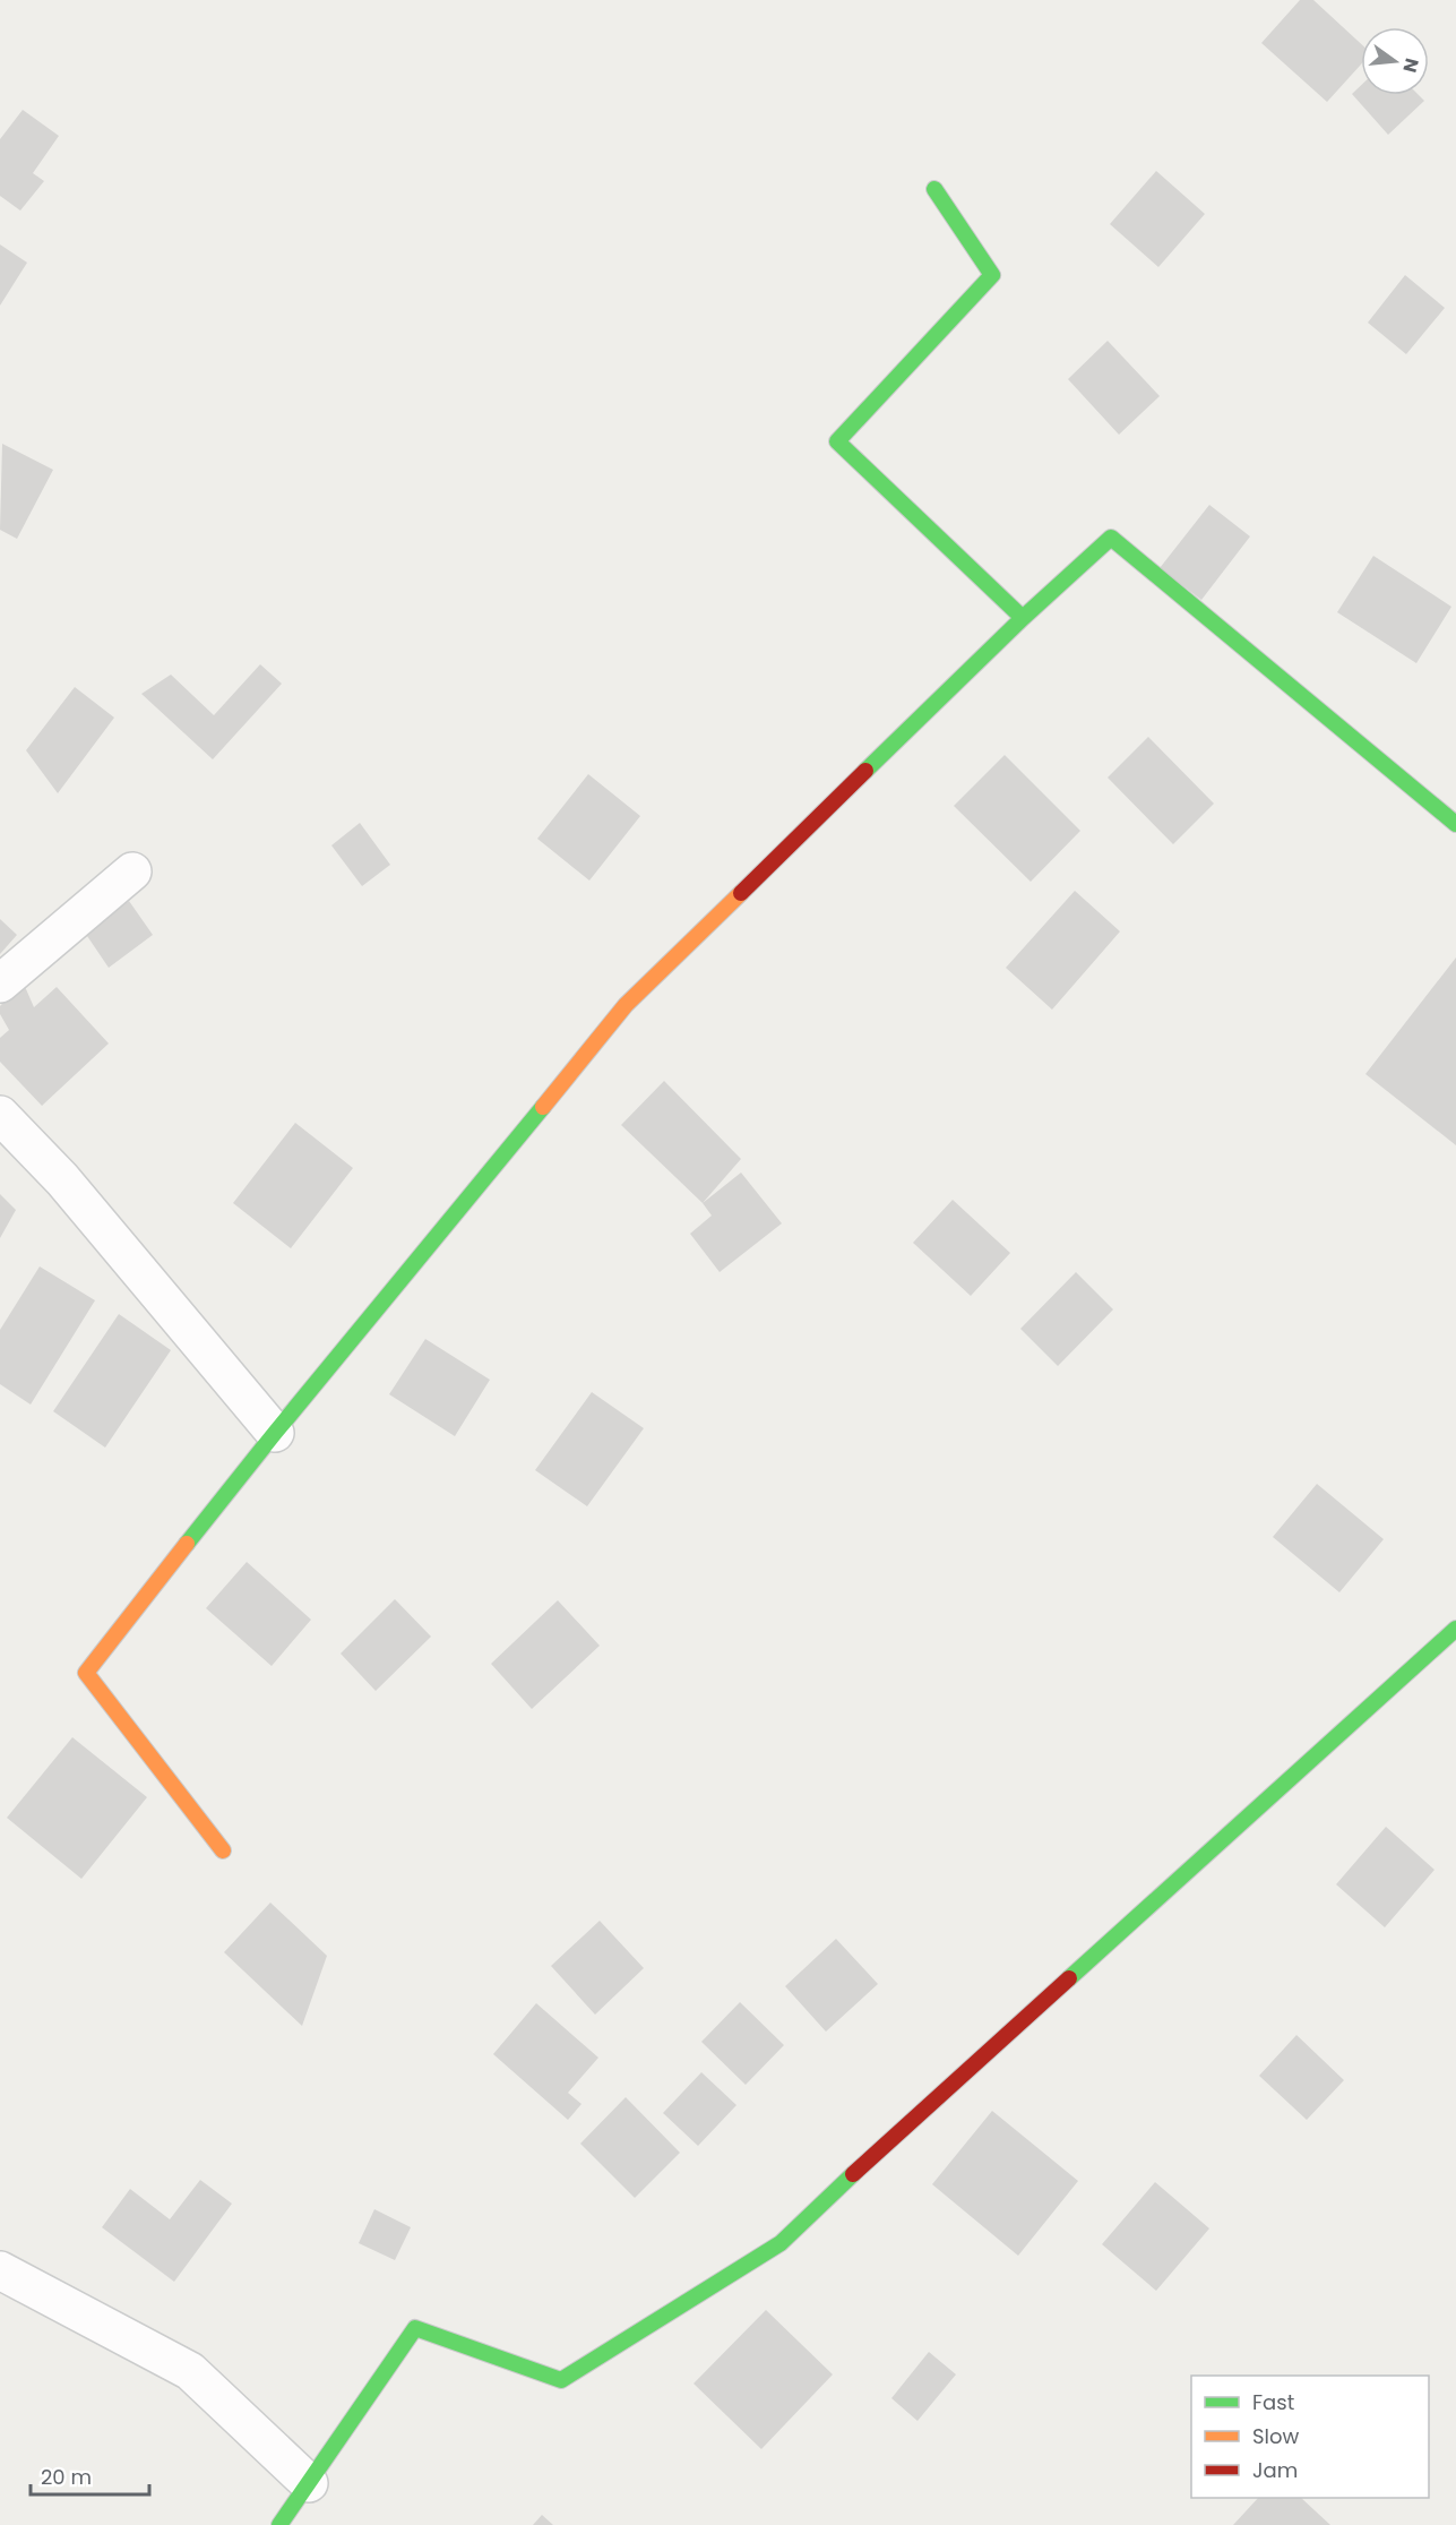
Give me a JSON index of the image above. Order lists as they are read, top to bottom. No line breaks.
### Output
{"legend":["Fast","Slow","Jam"],"scale_bar":"20 m","north":"right"}
